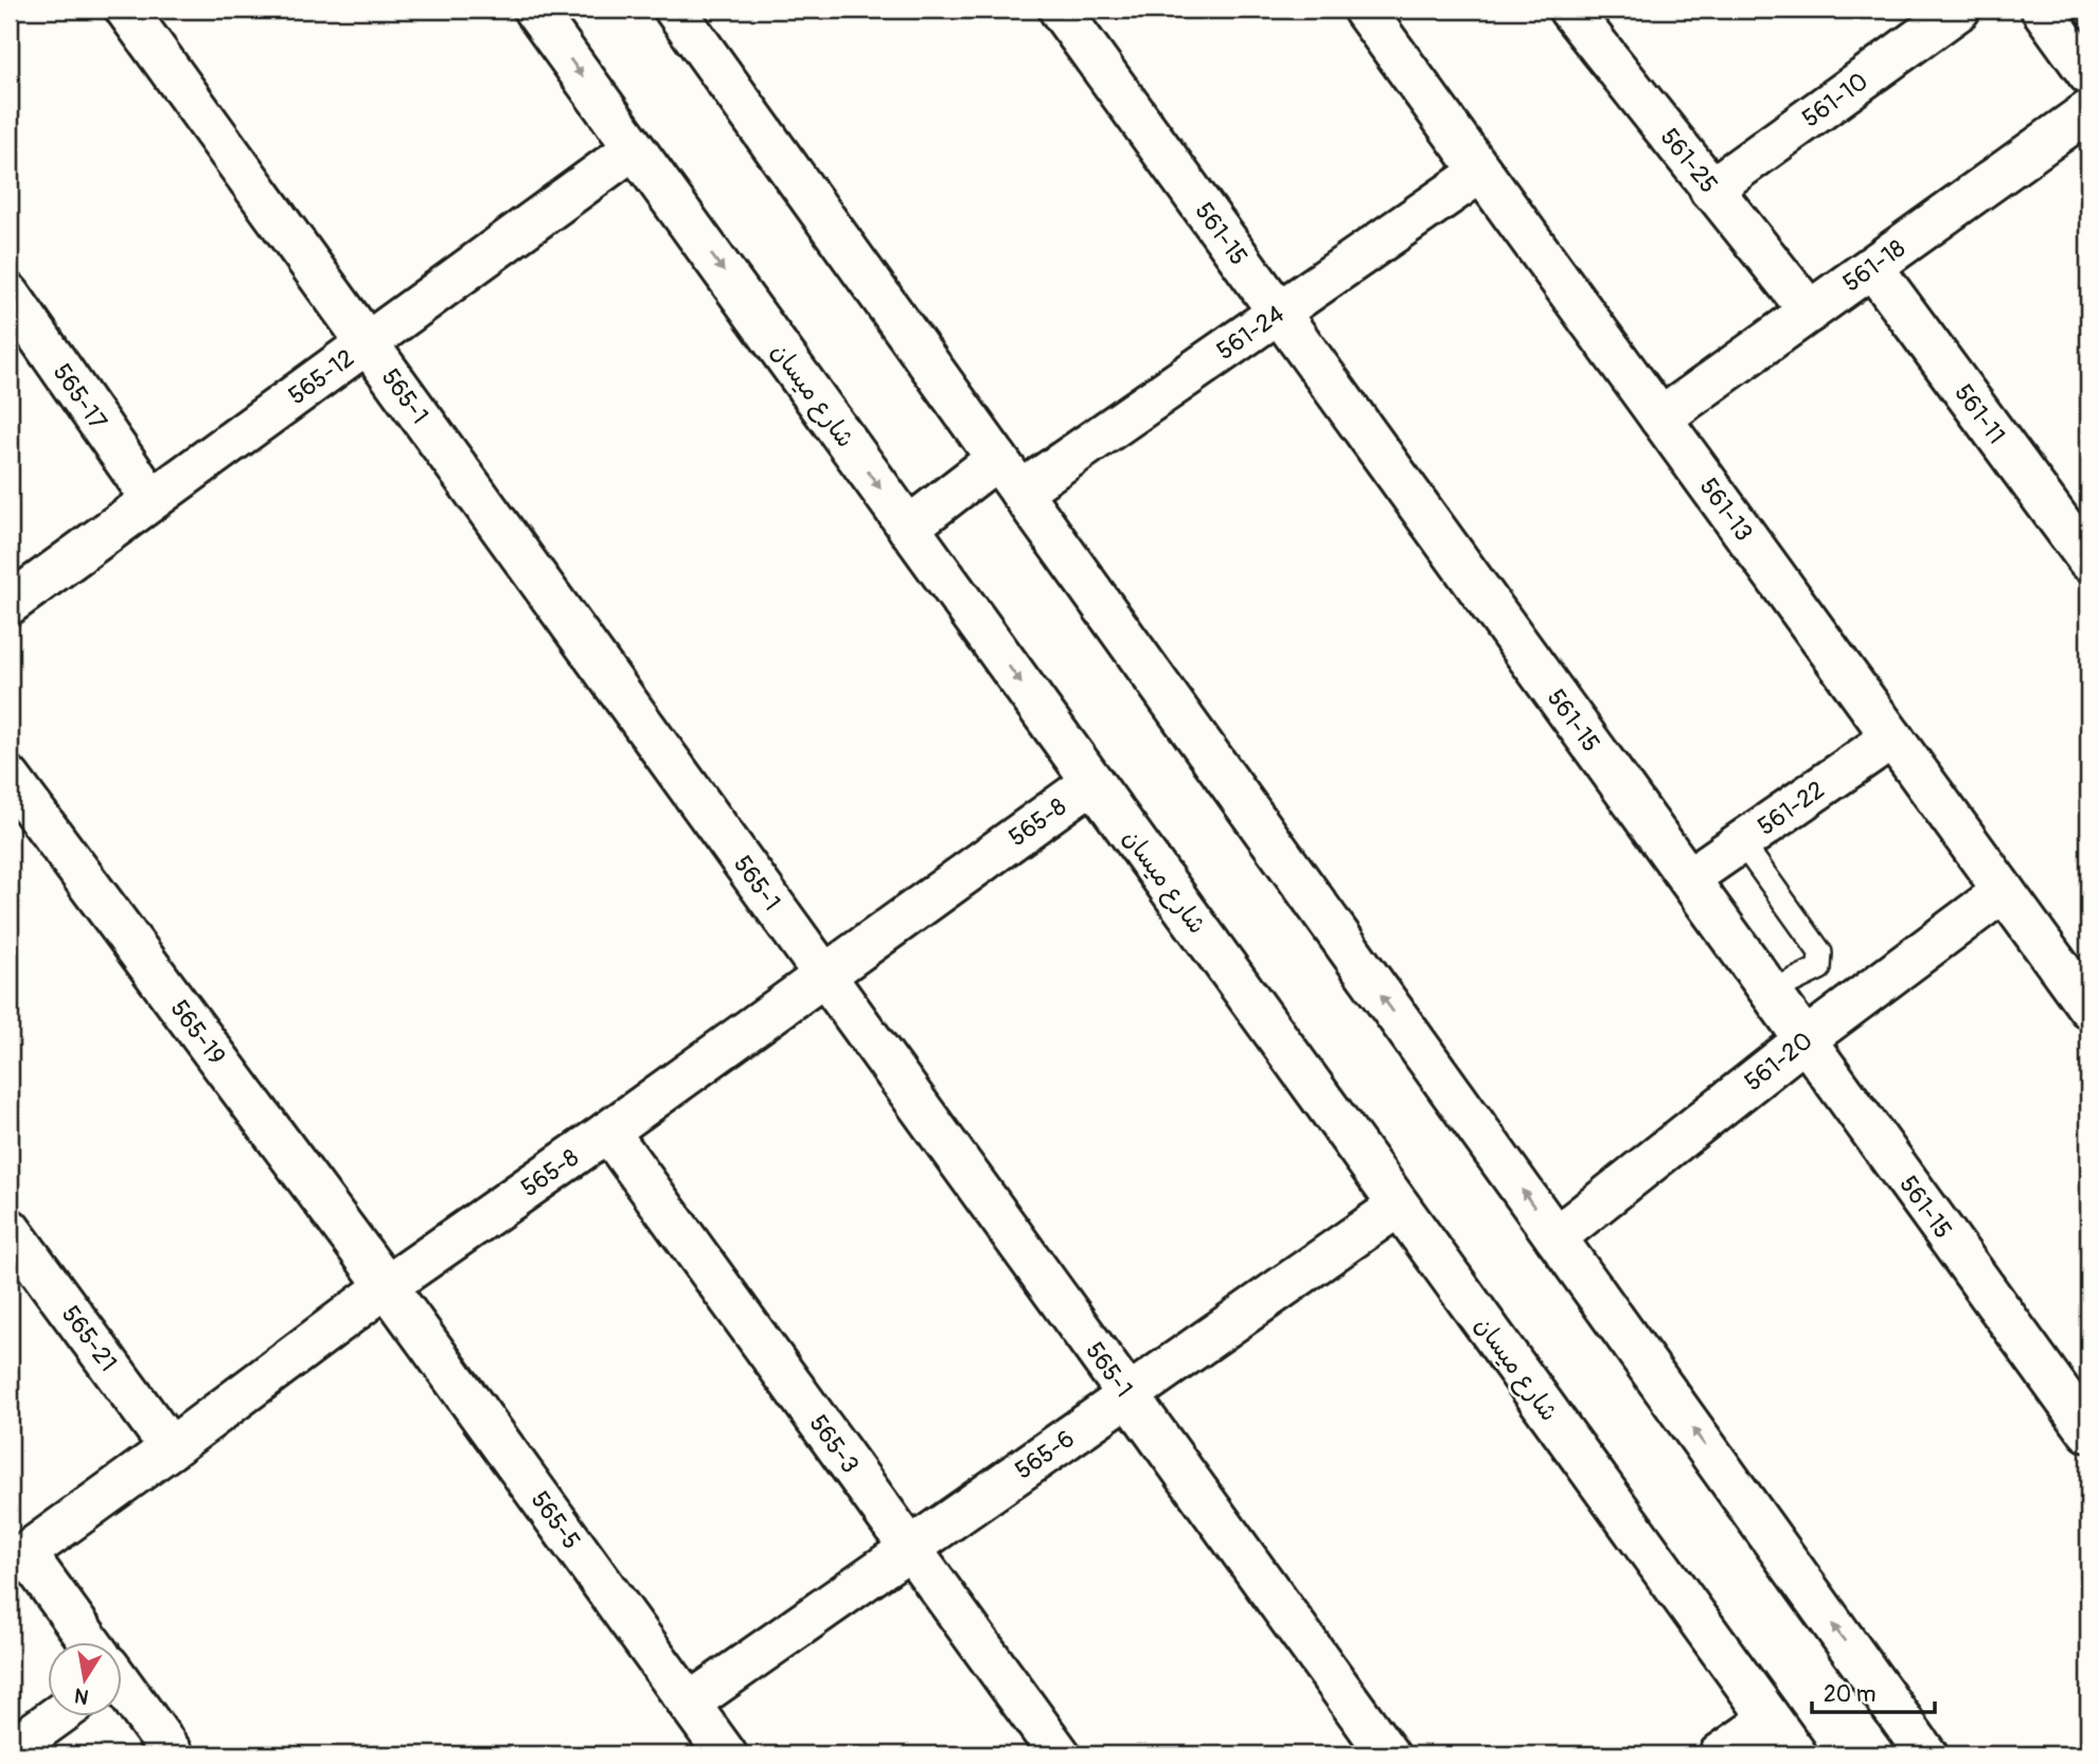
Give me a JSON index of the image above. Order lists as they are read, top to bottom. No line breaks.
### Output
{"streets":{"street":["561-10","561-25","561-15","561-18","561-24","565-12","565-1","شارع ميسان","565-17","561-11","561-13","561-22","565-8","565-19","561-20","565-21","565-3","565-6","565-5"]},"crossings":[["561-10","561-25"],["561-25","561-18"],["561-15","561-24"],["561-15","561-22"],["561-15","561-20"],["561-18","561-11"],["561-18","561-13"],["561-24","561-13"],["565-12","565-1"],["565-12","شارع ميسان"],["565-12","565-17"],["565-1","565-8"],["565-1","565-6"],["شارع ميسان","565-8"],["شارع ميسان","565-6"],["561-13","561-22"],["561-13","561-20"],["565-8","565-19"],["565-8","565-21"],["565-8","565-3"],["565-8","565-5"],["565-19","565-5"],["565-3","565-6"],["565-6","565-5"]],"scale_bar":"20 m","north":"bottom"}
